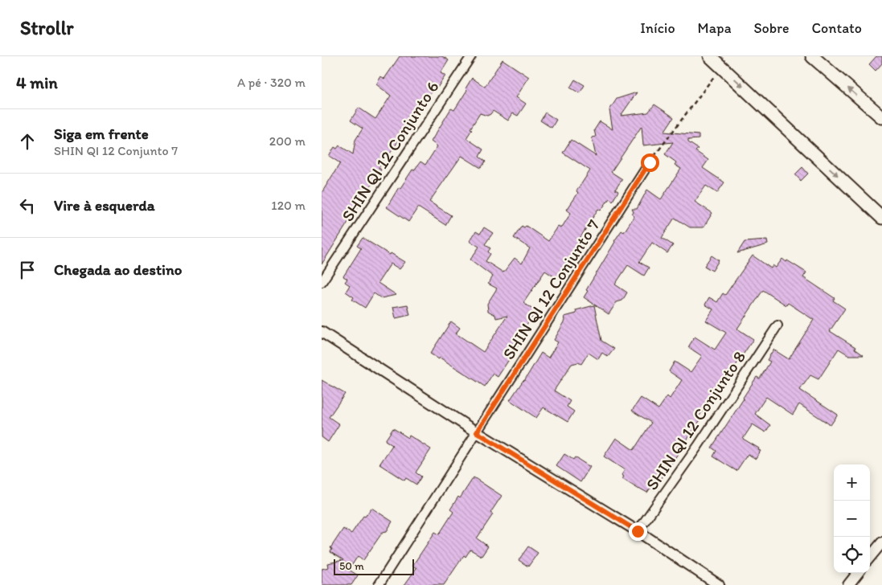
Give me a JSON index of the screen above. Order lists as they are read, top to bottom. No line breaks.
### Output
{"streets":{"street":["SHIN QI 12 Conjunto 6","SHIN QI 12 Conjunto 7","SHIN QI 12 Conjunto 8"]},"scale_bar":"50 m","page":{"header":"Strollr","nav":["Início","Mapa","Sobre","Contato"],"heading":["4 min","A pé · 320 m"],"list":[["Siga em frente","SHIN QI 12 Conjunto 7","200 m"],["Vire à esquerda","120 m"],"Chegada ao destino"],"map_buttons":["+","−"],"scale":"50 m"}}
